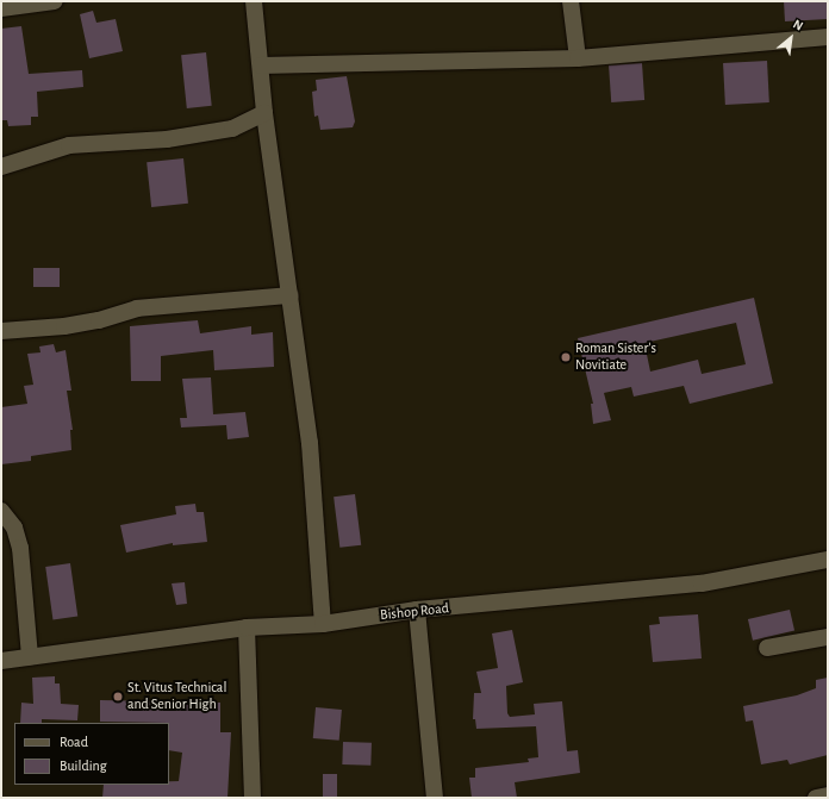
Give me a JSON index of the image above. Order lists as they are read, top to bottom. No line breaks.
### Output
{"streets":{"street":["Bishop Road"]},"places":["Roman Sister's Novitiate","St. Vitus Technical and Senior High"],"legend":["Road","Building"],"north":"top right"}
